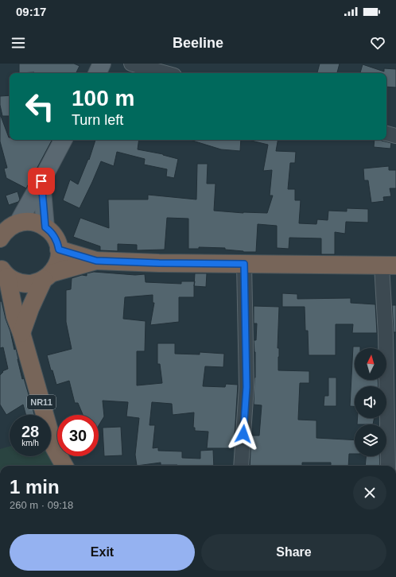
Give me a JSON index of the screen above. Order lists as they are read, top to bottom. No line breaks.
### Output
{"streets":{"highway":["NR11"]},"north":"top","page":{"status":"09:17","header":"Beeline","turn":["100 m","Turn left"],"speed":"28 km/h","limit":"30","heading":["1 min","260 m · 09:18"],"buttons":["Exit","Share"]}}
